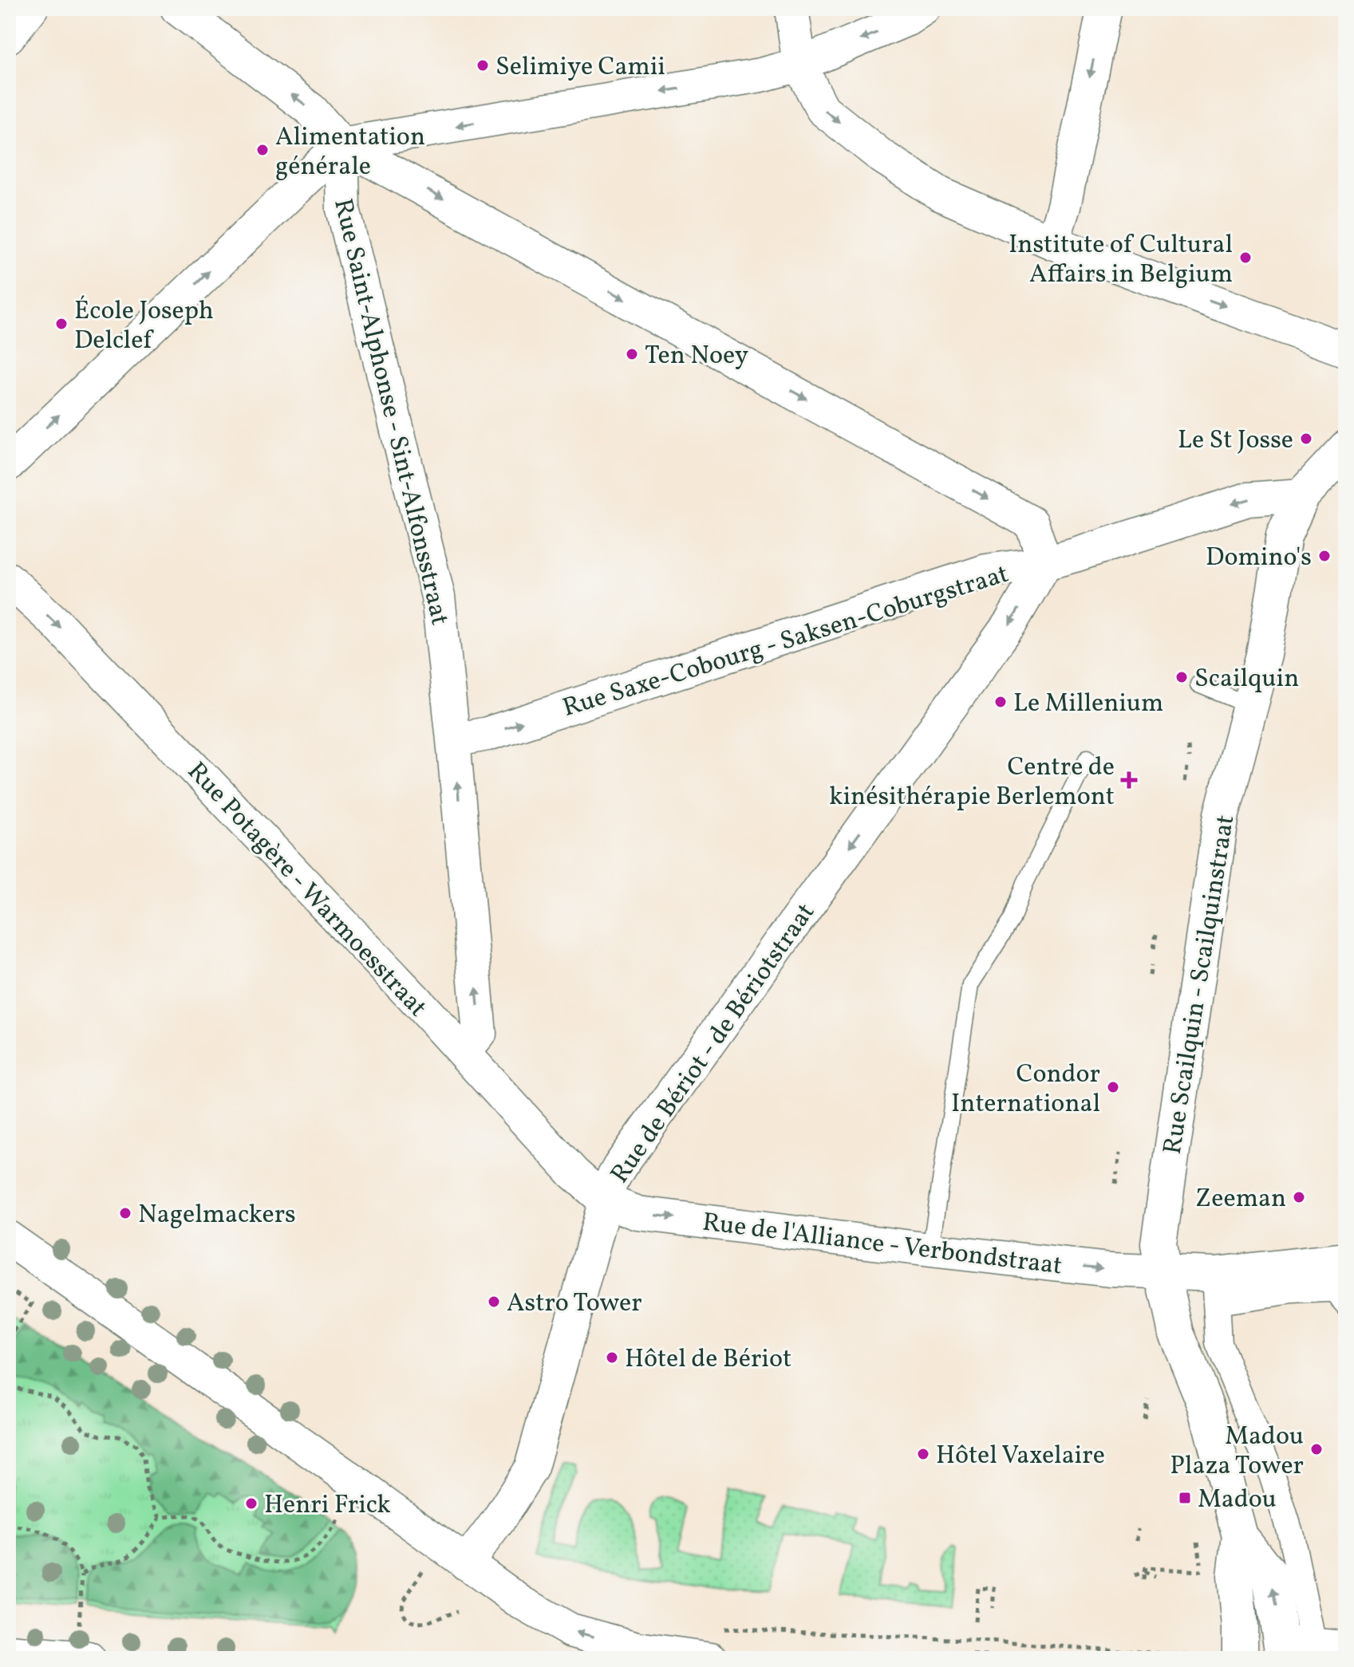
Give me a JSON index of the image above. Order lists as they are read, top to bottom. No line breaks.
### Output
{"streets":{"main road":["Rue Scailquin - Scailquinstraat"],"street":["Rue Saint-Alphonse - Sint-Alfonsstraat","Rue Saxe-Cobourg - Saksen-Coburgstraat","Rue Potagère - Warmoesstraat","Rue de Bériot - de Bériotstraat","Rue de l'Alliance - Verbondstraat"]},"crossings":[["Rue Saint-Alphonse - Sint-Alfonsstraat","Rue Saxe-Cobourg - Saksen-Coburgstraat"],["Rue Saint-Alphonse - Sint-Alfonsstraat","Rue Potagère - Warmoesstraat"],["Rue Saxe-Cobourg - Saksen-Coburgstraat","Rue Scailquin - Scailquinstraat"],["Rue Saxe-Cobourg - Saksen-Coburgstraat","Rue de Bériot - de Bériotstraat"],["Rue Potagère - Warmoesstraat","Rue de Bériot - de Bériotstraat"],["Rue Potagère - Warmoesstraat","Rue de l'Alliance - Verbondstraat"],["Rue Scailquin - Scailquinstraat","Rue de l'Alliance - Verbondstraat"],["Rue de Bériot - de Bériotstraat","Rue de l'Alliance - Verbondstraat"]],"one_way":["Rue Potagère - Warmoesstraat","Rue de Bériot - de Bériotstraat","Rue de l'Alliance - Verbondstraat"],"places":{"other":["Selimiye Camii","Alimentation générale","Institute of Cultural Affairs in Belgium","École Joseph Delclef","Ten Noey","Le St Josse","Domino's","Scailquin","Le Millenium","Condor International","Zeeman","Nagelmackers","Astro Tower","Hôtel de Bériot","Madou Plaza Tower","Hôtel Vaxelaire","Henri Frick"],"health":["Centre de kinésithérapie Berlemont"],"transit":["Madou"]}}
